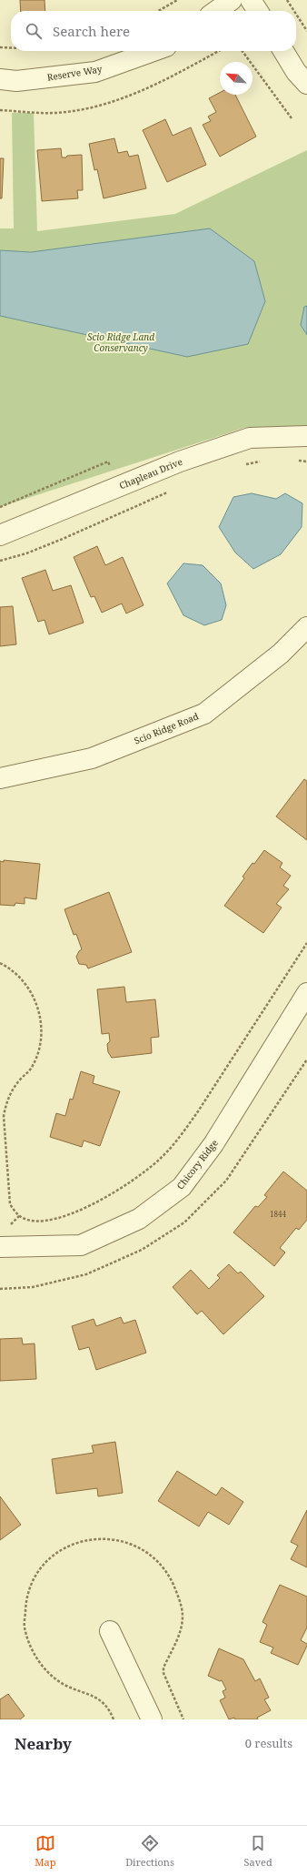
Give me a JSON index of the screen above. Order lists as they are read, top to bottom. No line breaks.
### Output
{"streets":{"street":["Reserve Way","Chapleau Drive","Scio Ridge Road","Chicory Ridge"]},"parks":["Scio Ridge Land Conservancy"],"house_numbers":["1844"],"north":"top left","page":{"search":"Search here","heading":["Nearby","0 results"],"nav":["Map","Directions","Saved"]}}
